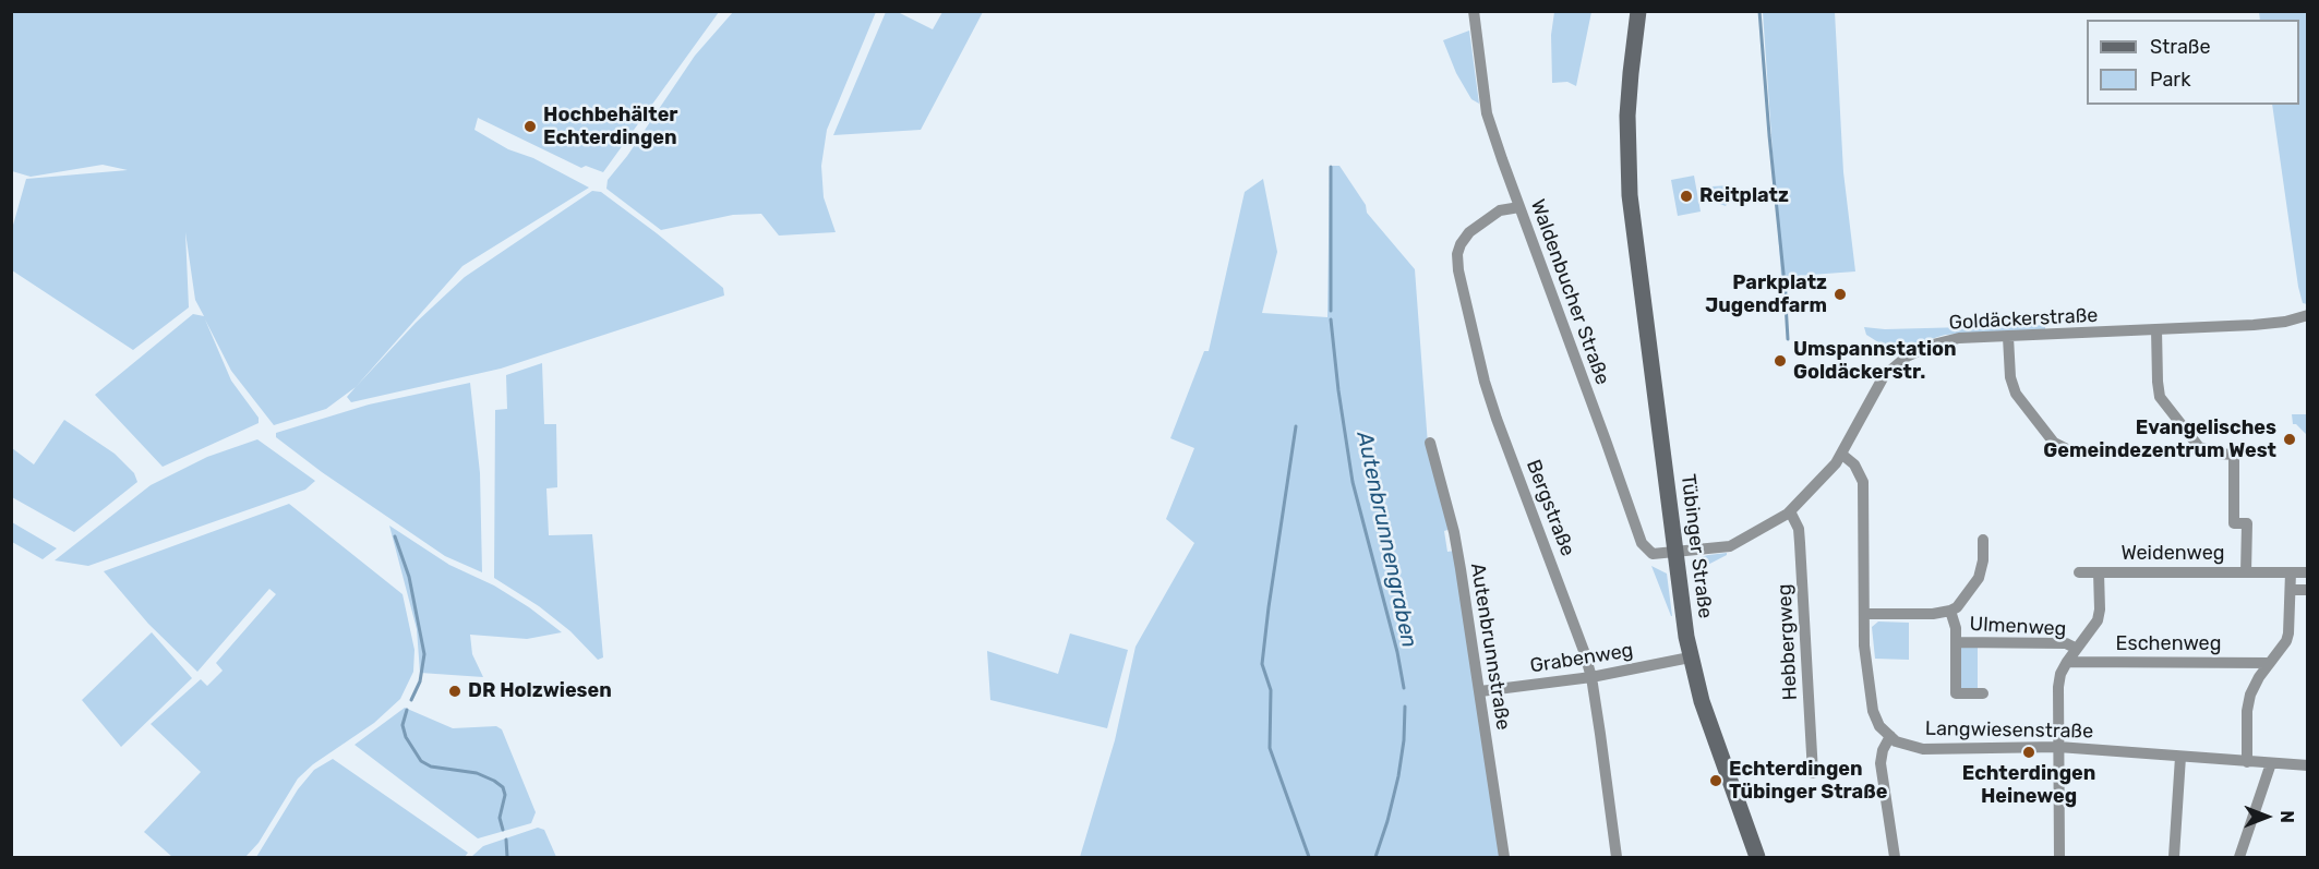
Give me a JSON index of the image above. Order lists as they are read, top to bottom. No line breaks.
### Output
{"streets":{"main road":["Tübinger Straße"],"street":["Waldenbucher Straße","Goldäckerstraße","Bergstraße","Weidenweg","Ulmenweg","Hebbergweg","Eschenweg","Autenbrunnstraße","Grabenweg","Langwiesenstraße"]},"crossings":[["Waldenbucher Straße","Goldäckerstraße"],["Waldenbucher Straße","Bergstraße"],["Waldenbucher Straße","Tübinger Straße"],["Goldäckerstraße","Tübinger Straße"],["Goldäckerstraße","Hebbergweg"],["Bergstraße","Grabenweg"],["Tübinger Straße","Grabenweg"],["Autenbrunnstraße","Grabenweg"]],"water":["Autenbrunnengraben"],"places":["Hochbehälter Echterdingen","Reitplatz","Parkplatz Jugendfarm","Umspannstation Goldäckerstr.","Evangelisches Gemeindezentrum West","DR Holzwiesen","Echterdingen Heineweg","Echterdingen Tübinger Straße"],"legend":["Straße","Park"],"north":"right"}
